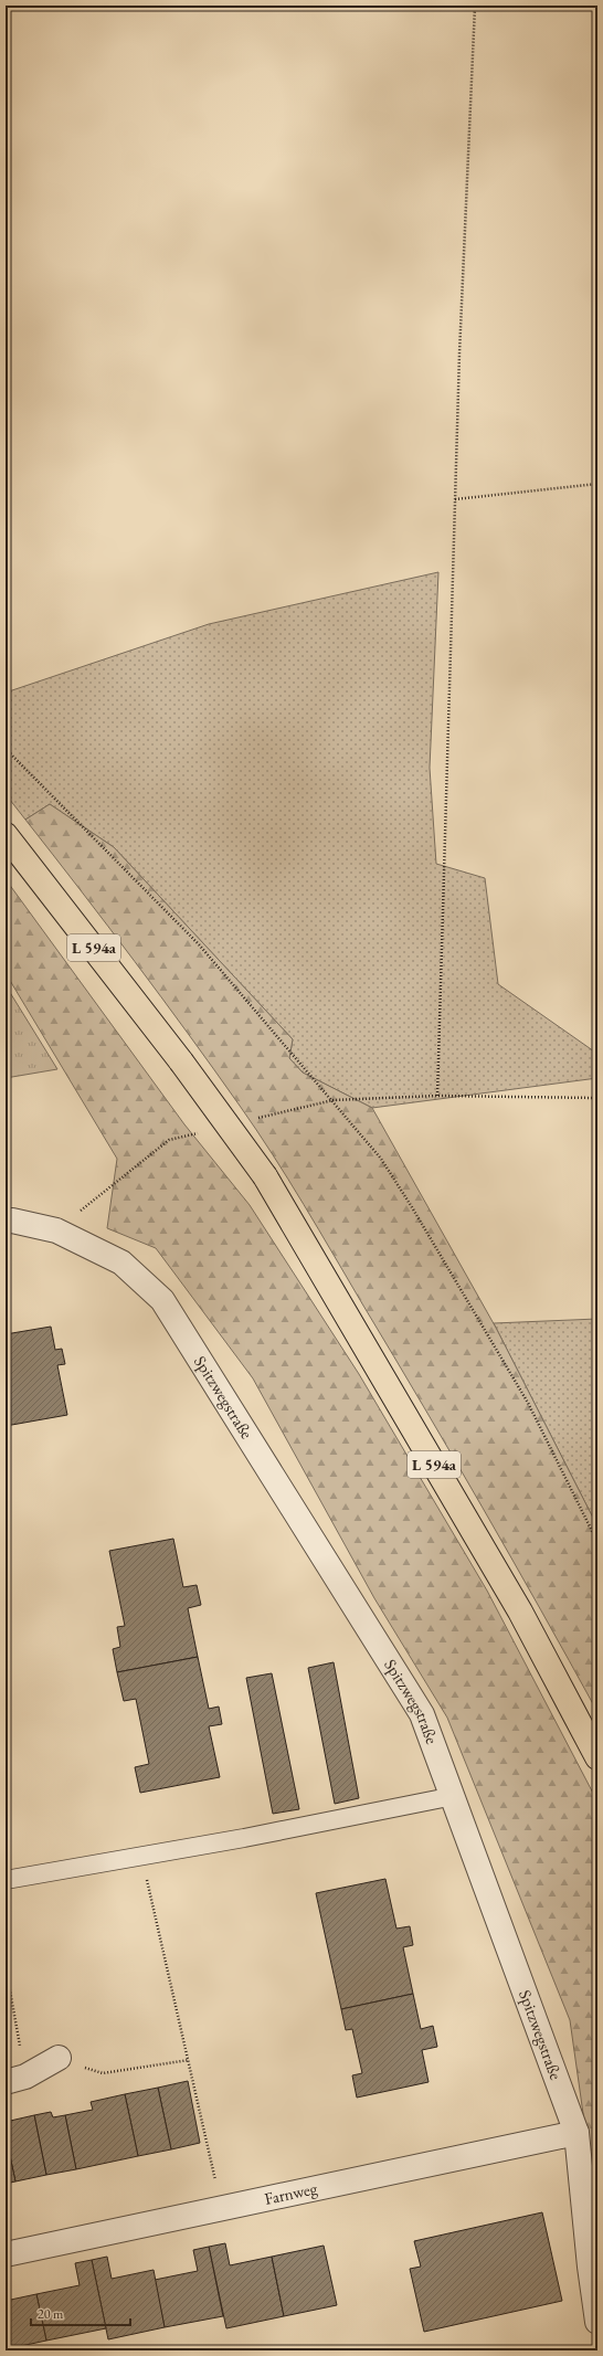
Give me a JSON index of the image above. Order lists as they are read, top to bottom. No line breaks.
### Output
{"streets":{"main road":["L 594a"],"street":["Spitzwegstraße","Farnweg"]},"crossings":[["Spitzwegstraße","Farnweg"]],"scale_bar":"20 m"}
